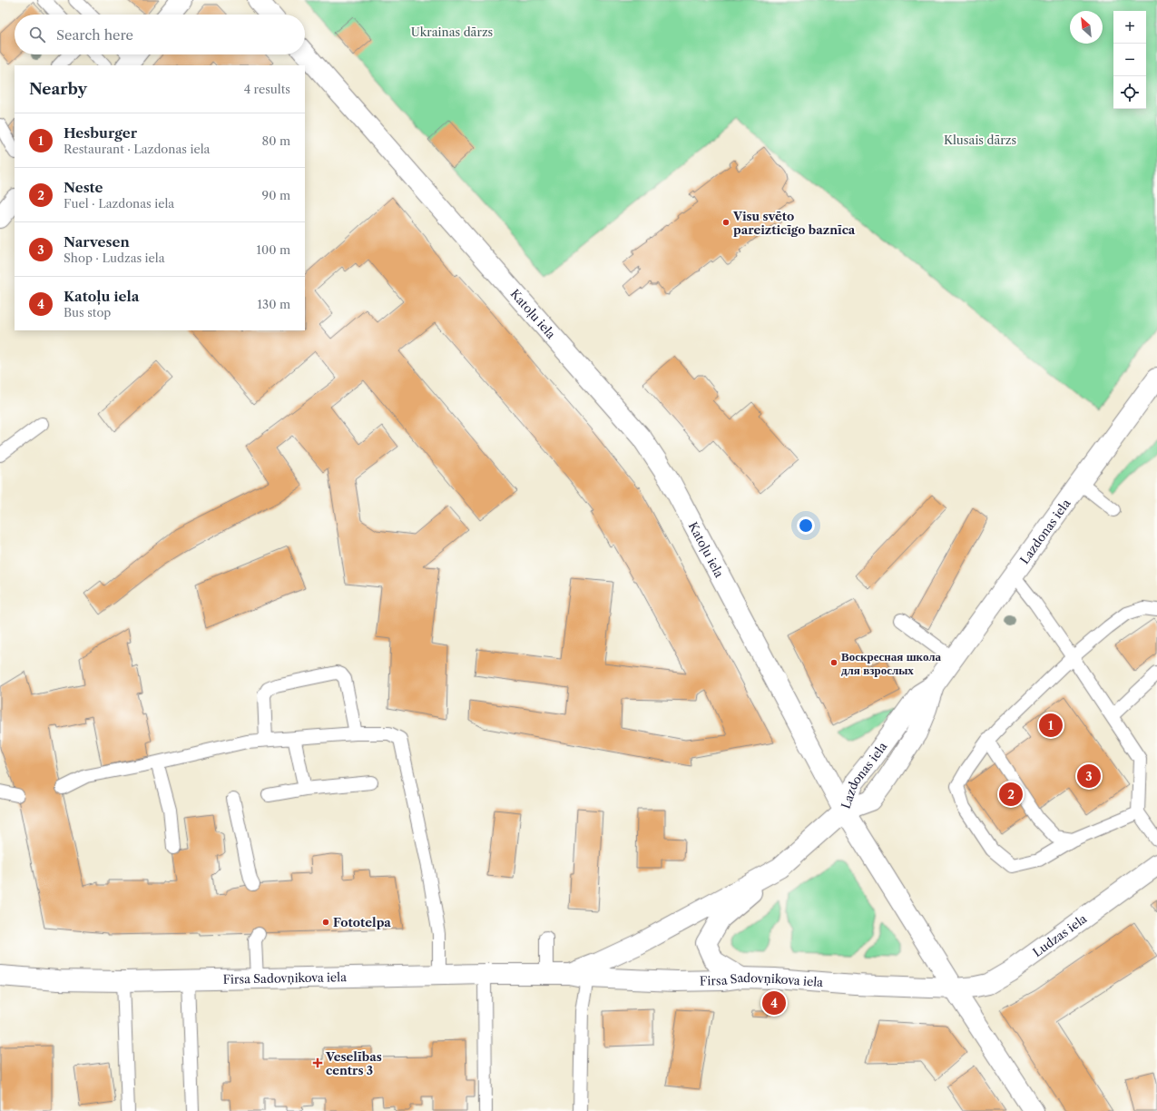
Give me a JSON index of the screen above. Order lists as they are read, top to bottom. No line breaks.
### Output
{"streets":{"street":["Katoļu iela","Lazdonas iela","Ludzas iela","Firsa Sadovņikova iela"]},"crossings":[["Katoļu iela","Lazdonas iela"],["Katoļu iela","Ludzas iela"],["Katoļu iela","Firsa Sadovņikova iela"],["Lazdonas iela","Firsa Sadovņikova iela"],["Ludzas iela","Firsa Sadovņikova iela"]],"parks":["Ukrainas dārzs","Klusais dārzs"],"places":{"other":["Visu svēto pareizticīgo baznīca","Воскресная школа для взрослых","Fototelpa"],"health":["Veselības centrs 3"]},"north":"top left","page":{"map_buttons":["+","−"],"search":"Search here","heading":["Nearby","4 results"],"list":[{"mark":"1","name":"Hesburger","note":"Restaurant · Lazdonas iela","value":"80 m"},{"mark":"2","name":"Neste","note":"Fuel · Lazdonas iela","value":"90 m"},{"mark":"3","name":"Narvesen","note":"Shop · Ludzas iela","value":"100 m"},{"mark":"4","name":"Katoļu iela","note":"Bus stop","value":"130 m"}],"pins":["1","3","2","4"]}}
